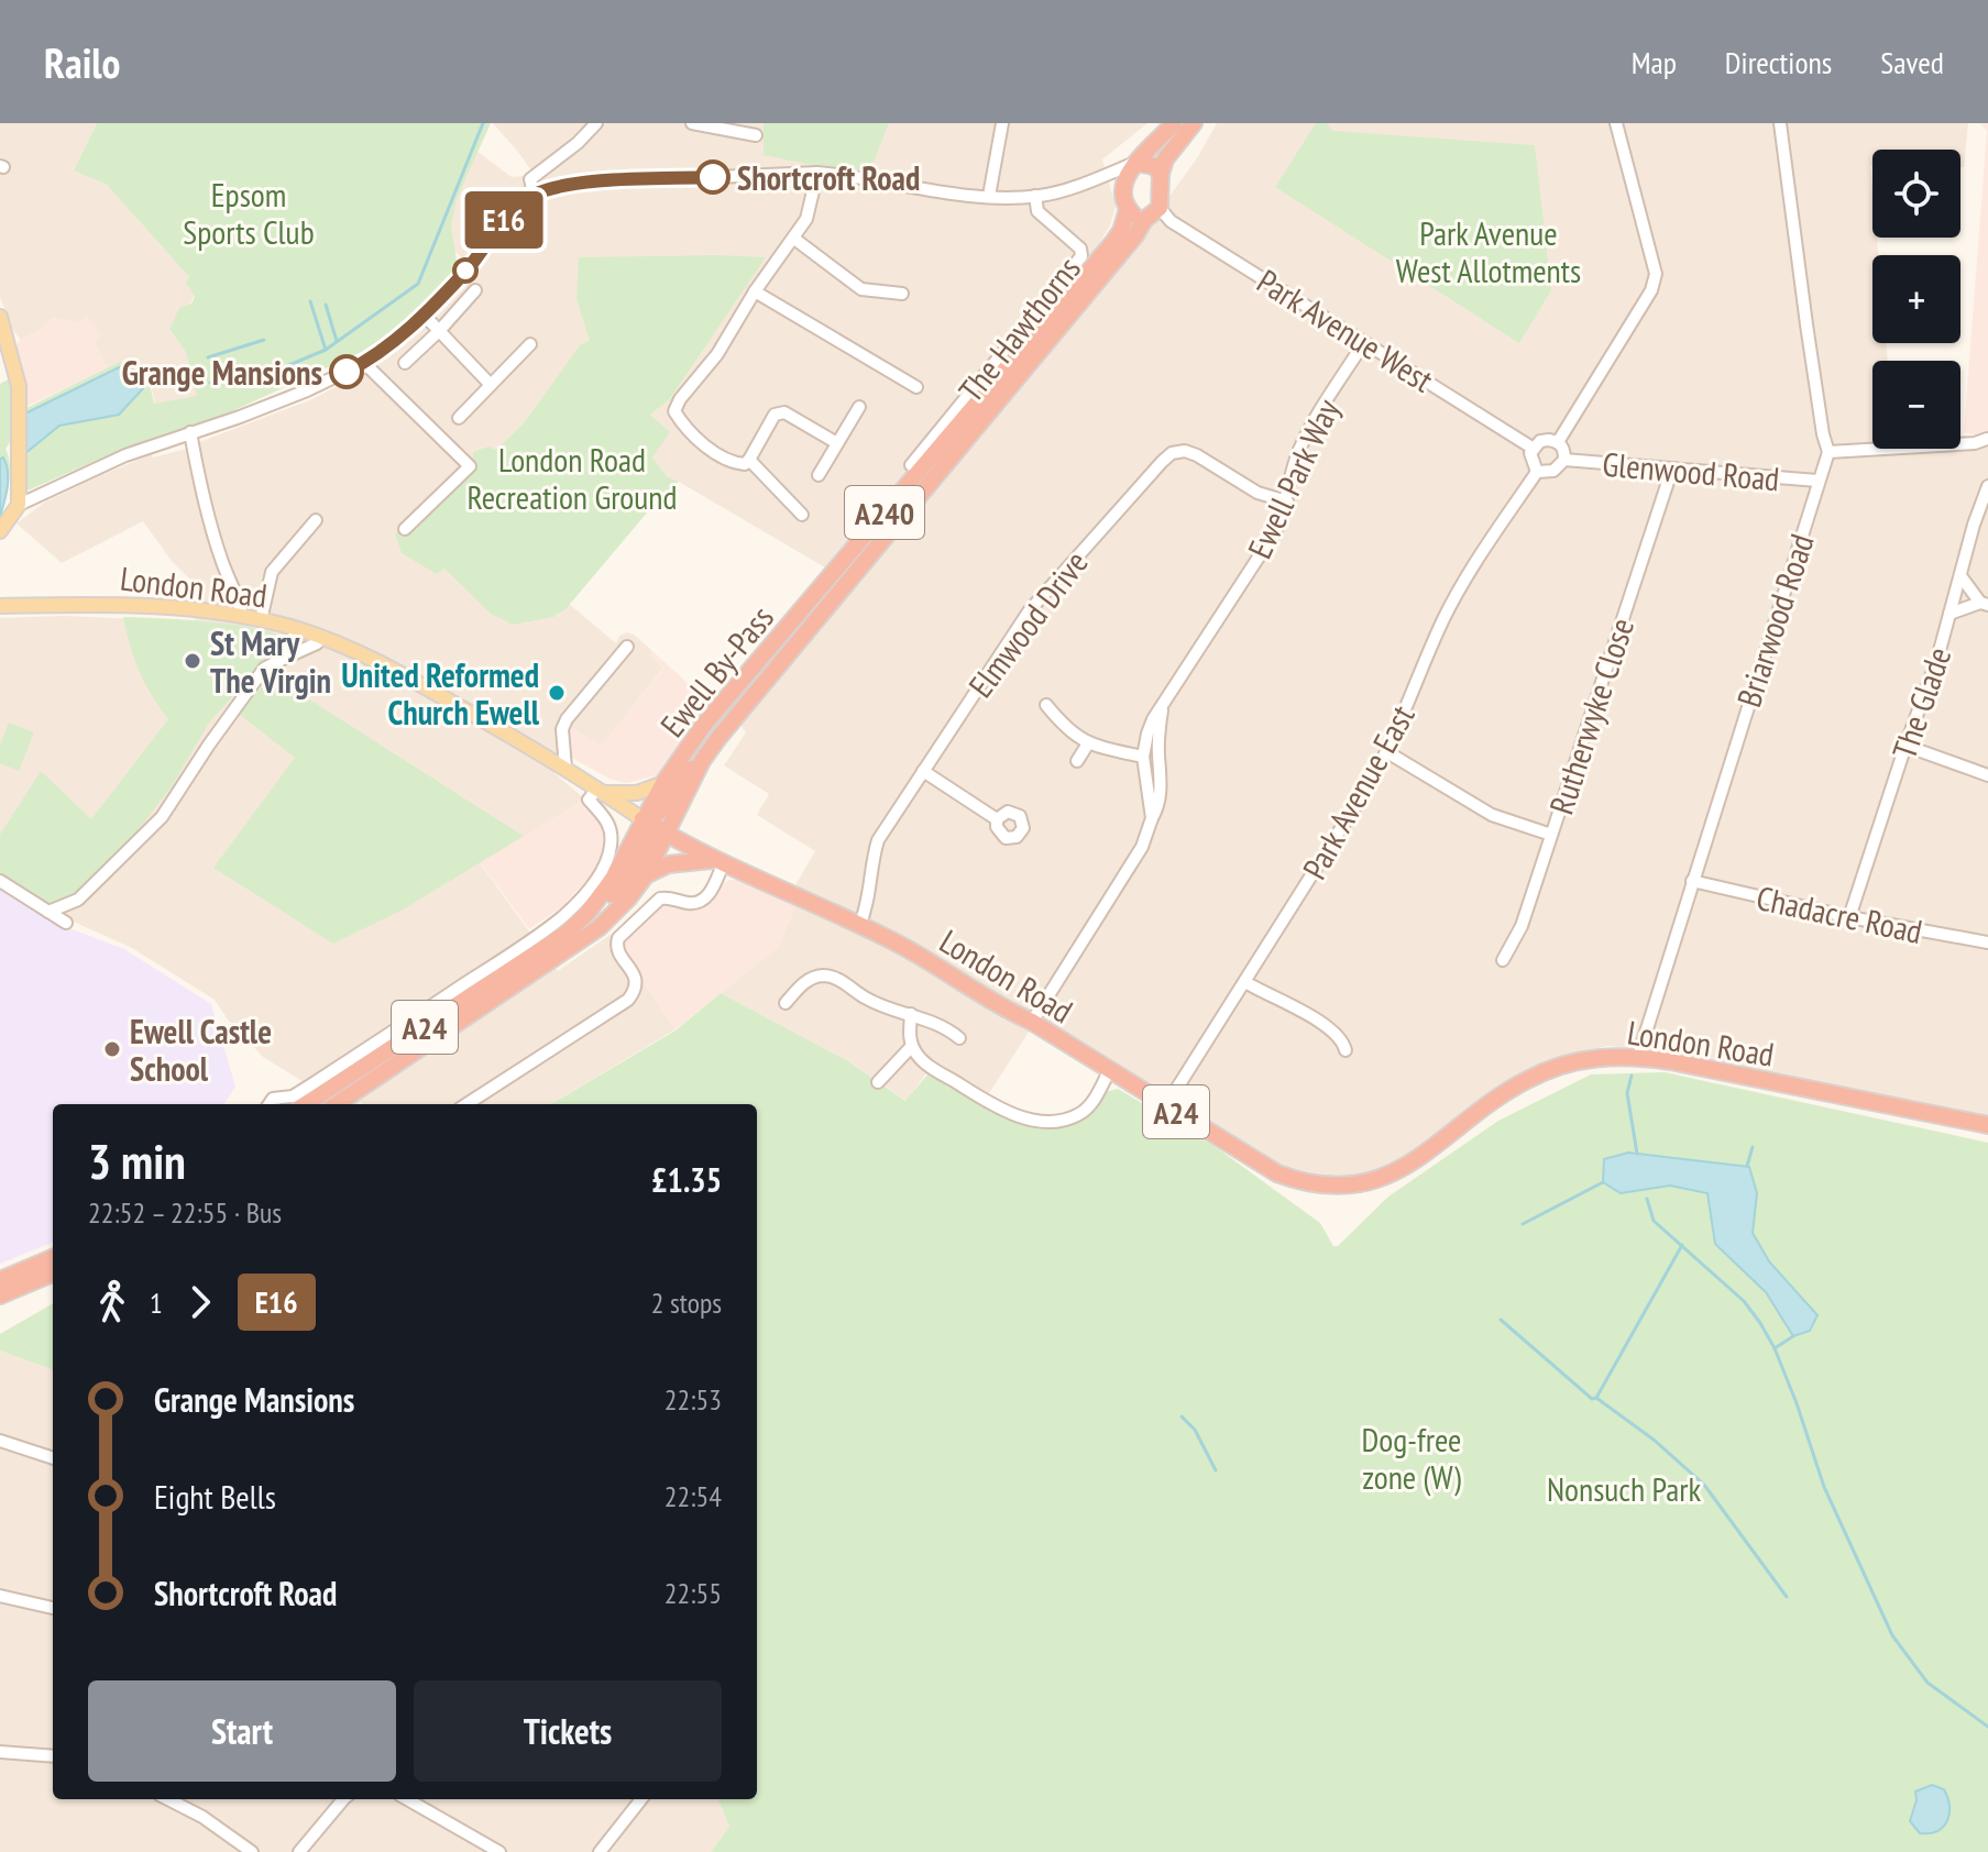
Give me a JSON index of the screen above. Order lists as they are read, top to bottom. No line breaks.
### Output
{"streets":{"highway":["A240","London Road","Ewell By-Pass","A24"],"street":["The Hawthorns","Park Avenue West","Glenwood Road","Ewell Park Way","Briarwood Road","Elmwood Drive","The Glade","Rutherwyke Close","Park Avenue East","Chadacre Road"]},"crossings":[["Park Avenue West","Glenwood Road"],["Park Avenue West","Ewell Park Way"],["Park Avenue West","Ewell By-Pass"],["Park Avenue West","Park Avenue East"],["Glenwood Road","Briarwood Road"],["Glenwood Road","Rutherwyke Close"],["Glenwood Road","Park Avenue East"],["Ewell Park Way","London Road"],["Ewell Park Way","Elmwood Drive"],["London Road","Briarwood Road"],["London Road","Elmwood Drive"],["London Road","Ewell By-Pass"],["London Road","Park Avenue East"],["Briarwood Road","Chadacre Road"],["The Glade","Chadacre Road"]],"parks":["Epsom Sports Club","Park Avenue West Allotments","London Road Recreation Ground","Dog-free zone (W)","Nonsuch Park"],"places":["Shortcroft Road","Grange Mansions","St Mary The Virgin","United Reformed Church Ewell","Ewell Castle School"],"lines":["bus line E16"],"page":{"header":"Railo","nav":["Map","Directions","Saved"],"on_map":"E16","map_buttons":["+","−"],"heading":["3 min","22:52 – 22:55 · Bus","£1.35"],"legs":["1","E16","2 stops"],"list":[{"name":"Grange Mansions","value":"22:53"},{"name":"Eight Bells","value":"22:54"},{"name":"Shortcroft Road","value":"22:55"}],"buttons":["Start","Tickets"]}}
